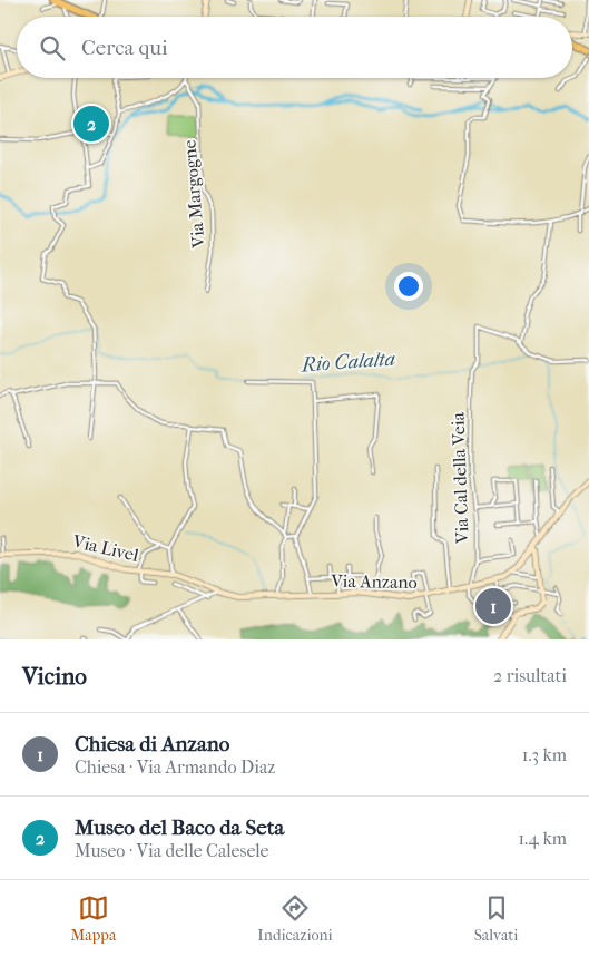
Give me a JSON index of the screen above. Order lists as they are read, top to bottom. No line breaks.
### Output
{"streets":{"main road":["Via Livel","Via Anzano"],"street":["Via Margogne","Via Cal della Veia"]},"crossings":[["Via Cal della Veia","Via Anzano"],["Via Livel","Via Anzano"]],"water":["Rio Calalta"],"page":{"search":"Cerca qui","pins":["2","1"],"heading":["Vicino","2 risultati"],"list":[{"mark":"1","name":"Chiesa di Anzano","note":"Chiesa · Via Armando Diaz","value":"1.3 km"},{"mark":"2","name":"Museo del Baco da Seta","note":"Museo · Via delle Calesele","value":"1.4 km"}],"nav":["Mappa","Indicazioni","Salvati"]}}
